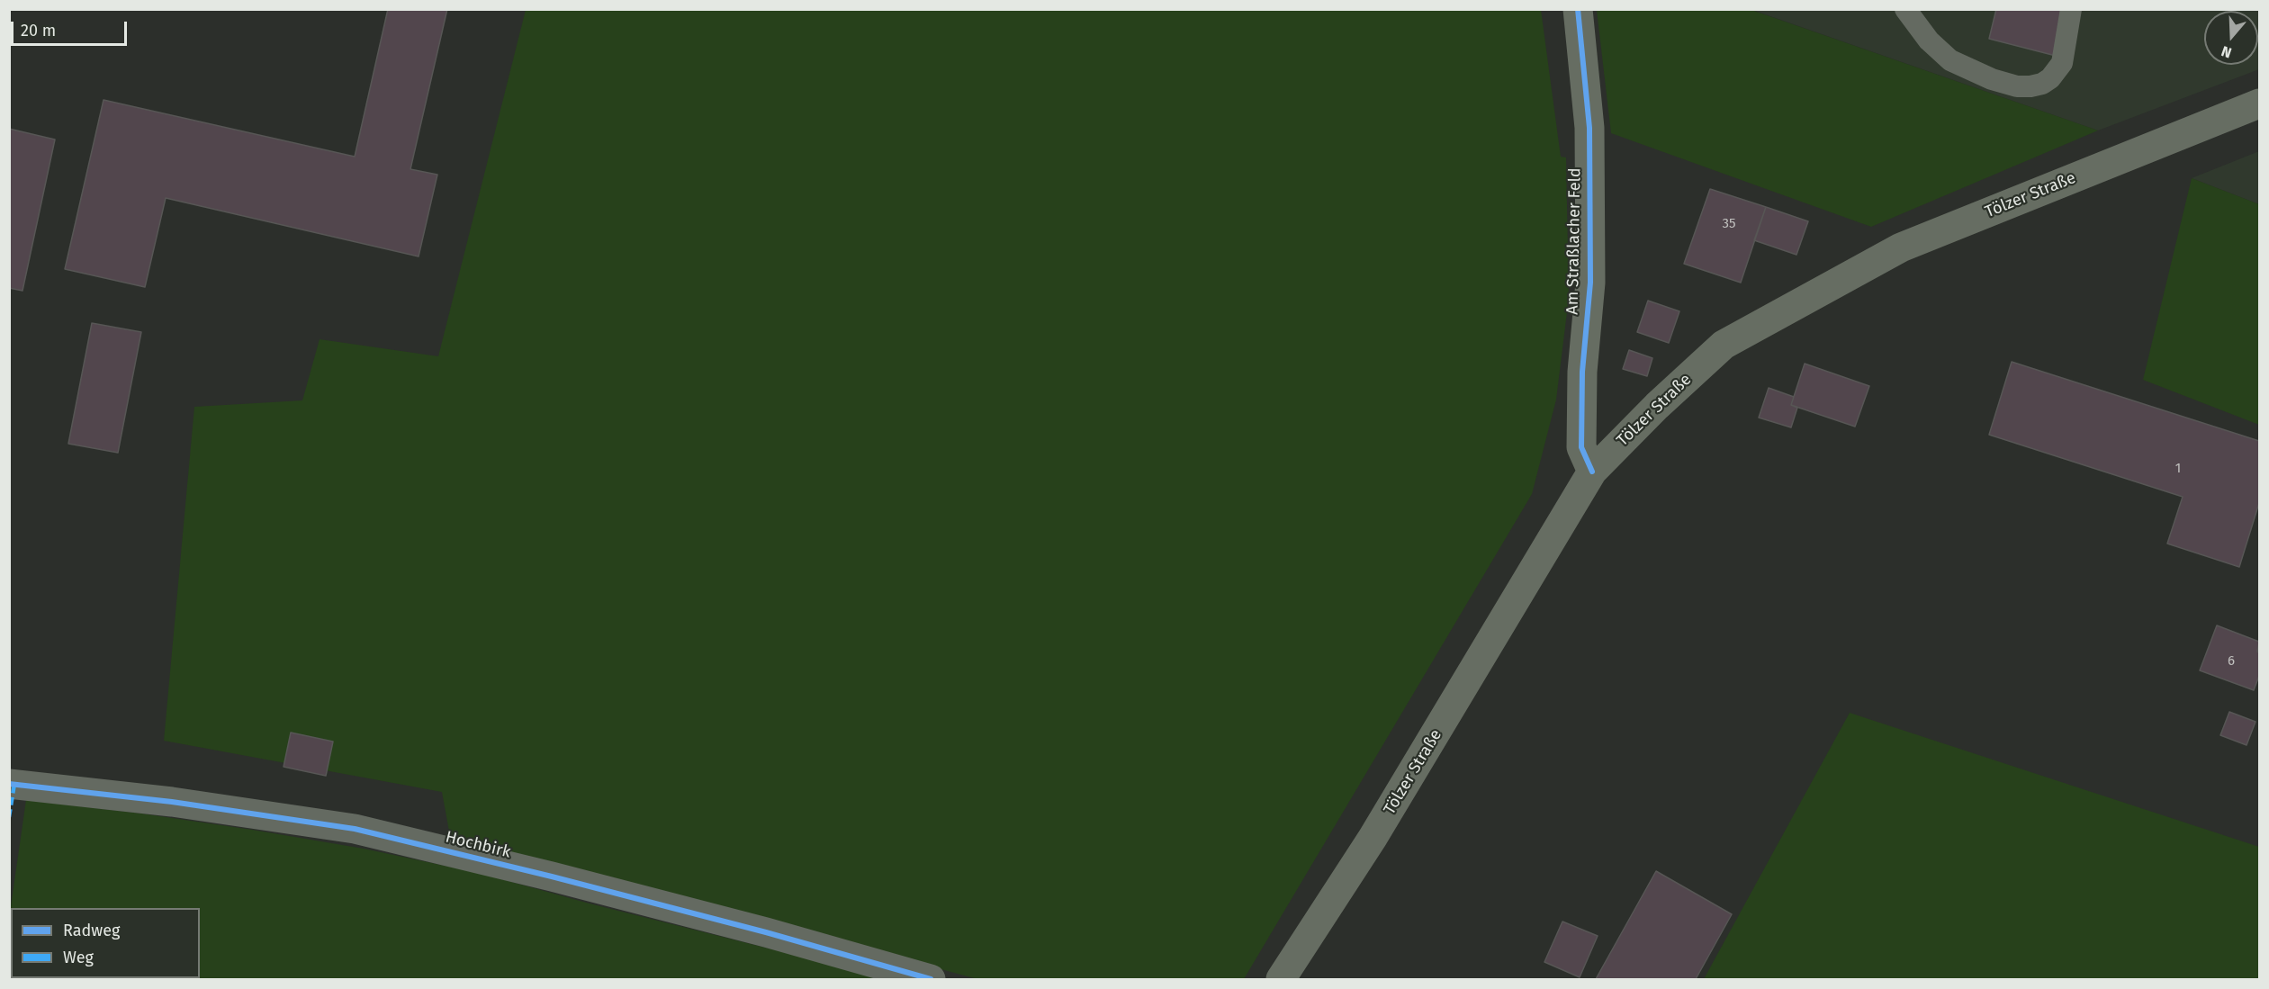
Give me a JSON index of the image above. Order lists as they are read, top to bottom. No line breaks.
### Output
{"streets":{"main road":["Tölzer Straße","Am Straßlacher Feld"],"street":["Hochbirk"]},"crossings":[["Tölzer Straße","Am Straßlacher Feld"]],"house_numbers":["35","1","6"],"legend":["Radweg","Weg"],"scale_bar":"20 m","north":"bottom"}
